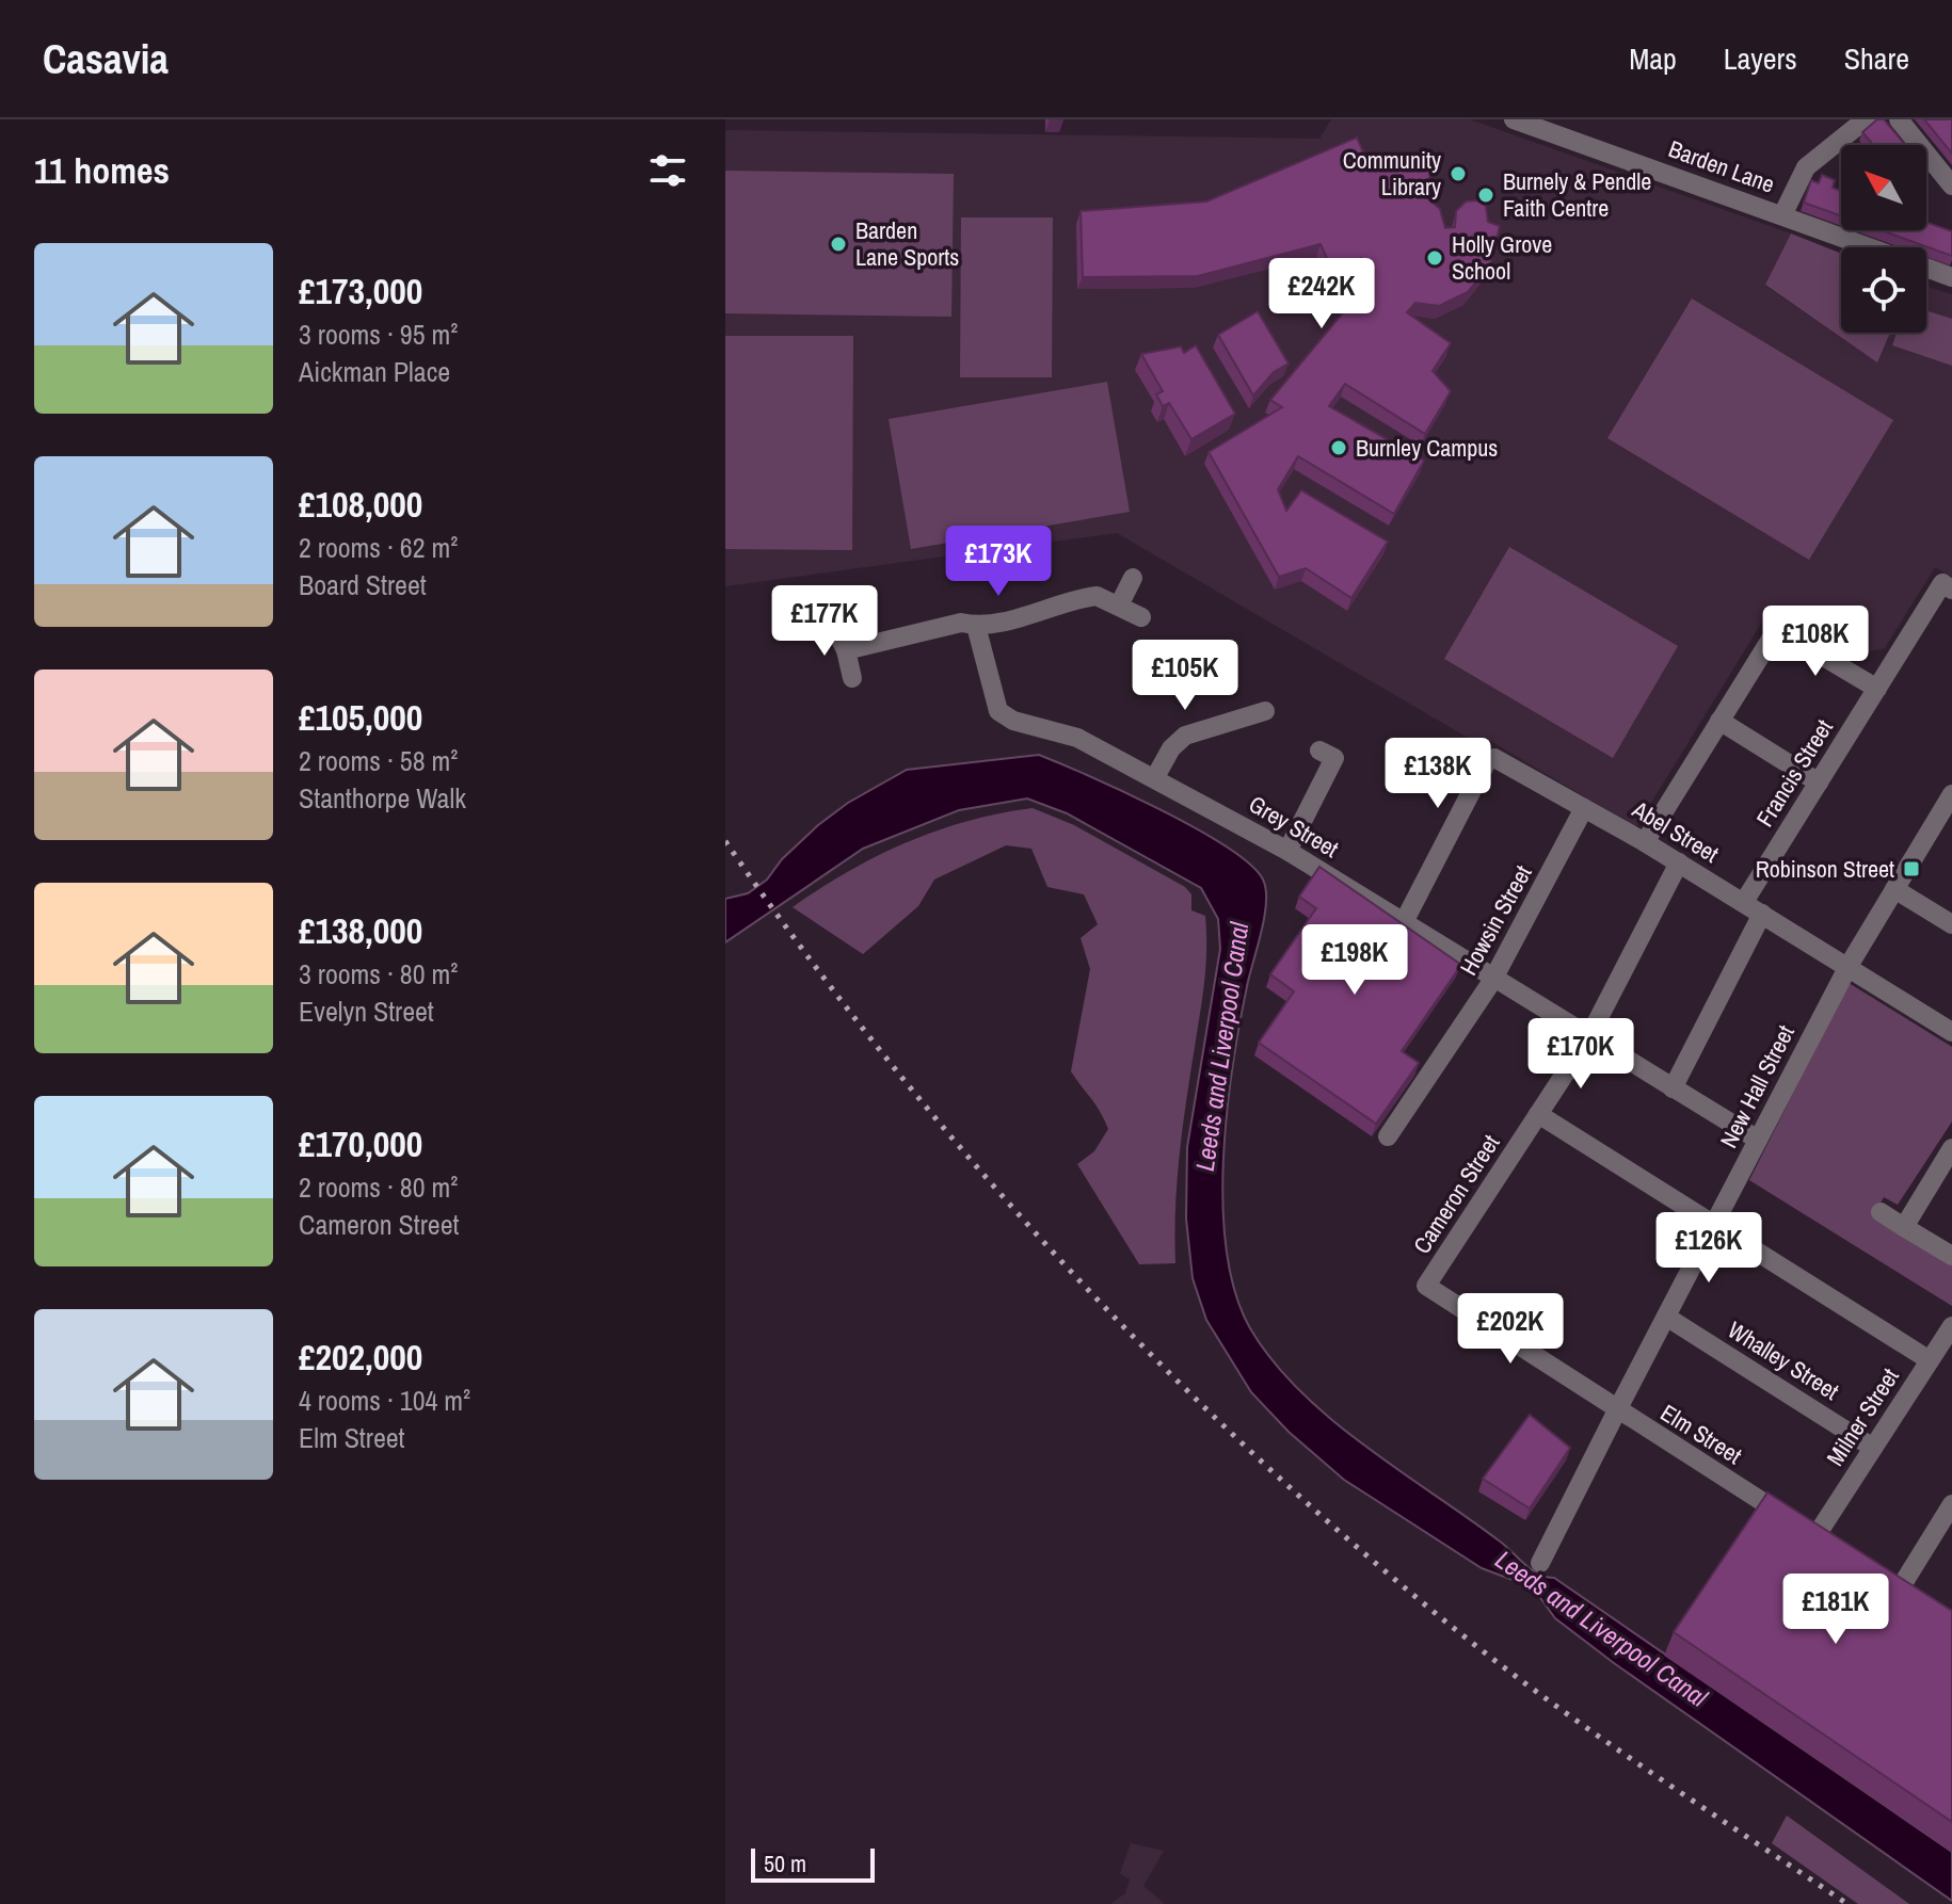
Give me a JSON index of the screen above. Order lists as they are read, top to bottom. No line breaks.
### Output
{"streets":{"street":["Barden Lane","Francis Street","Grey Street","Abel Street","Howsin Street","New Hall Street","Cameron Street","Whalley Street","Milner Street","Elm Street"]},"crossings":[["Francis Street","Abel Street"],["Grey Street","Abel Street"],["Grey Street","Howsin Street"],["Grey Street","New Hall Street"],["Grey Street","Cameron Street"],["Abel Street","Howsin Street"],["Abel Street","New Hall Street"],["Abel Street","Cameron Street"],["New Hall Street","Whalley Street"],["New Hall Street","Elm Street"],["Cameron Street","Elm Street"],["Whalley Street","Milner Street"],["Milner Street","Elm Street"]],"water":["Leeds and Liverpool Canal"],"places":{"other":["Community Library","Burnely & Pendle Faith Centre","Barden Lane Sports","Holly Grove School","Burnley Campus"],"transit":["Robinson Street"]},"scale_bar":"50 m","north":"top left","page":{"header":"Casavia","nav":["Map","Layers","Share"],"heading":"11 homes","list":[{"name":"£173,000","note":"3 rooms · 95 m² · Aickman Place"},{"name":"£108,000","note":"2 rooms · 62 m² · Board Street"},{"name":"£105,000","note":"2 rooms · 58 m² · Stanthorpe Walk"},{"name":"£138,000","note":"3 rooms · 80 m² · Evelyn Street"},{"name":"£170,000","note":"2 rooms · 80 m² · Cameron Street"},{"name":"£202,000","note":"4 rooms · 104 m² · Elm Street"}],"price":["£242K","£173K","£177K","£108K","£105K","£138K","£198K","£170K","£126K","£202K","£181K"],"scale":"50 m"}}
